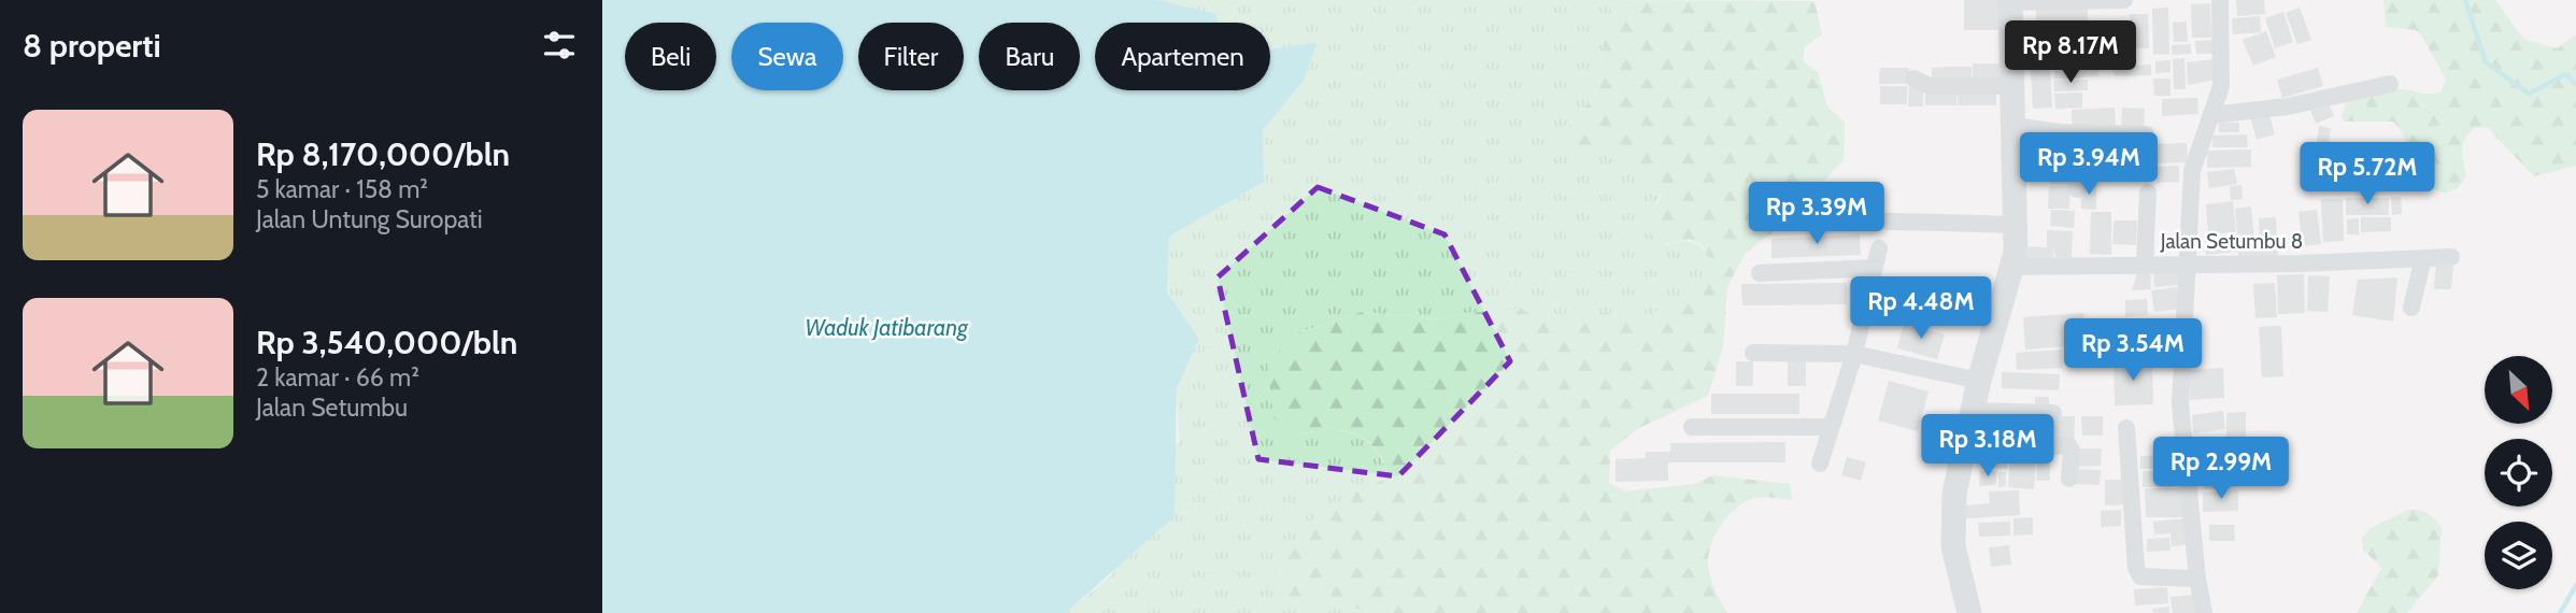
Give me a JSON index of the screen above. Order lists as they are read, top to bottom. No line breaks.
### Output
{"streets":{"street":["Jalan Setumbu 8"]},"water":["Waduk Jatibarang"],"north":"bottom right","page":{"heading":"8 properti","price":["Rp 8.17M","Rp 3.94M","Rp 5.72M","Rp 3.39M","Rp 4.48M","Rp 3.54M","Rp 3.18M","Rp 2.99M"],"chip":["Beli","Sewa","Filter","Baru","Apartemen"],"list":[{"name":"Rp 8,170,000/bln","note":"5 kamar · 158 m² · Jalan Untung Suropati"},{"name":"Rp 3,540,000/bln","note":"2 kamar · 66 m² · Jalan Setumbu"}]}}
